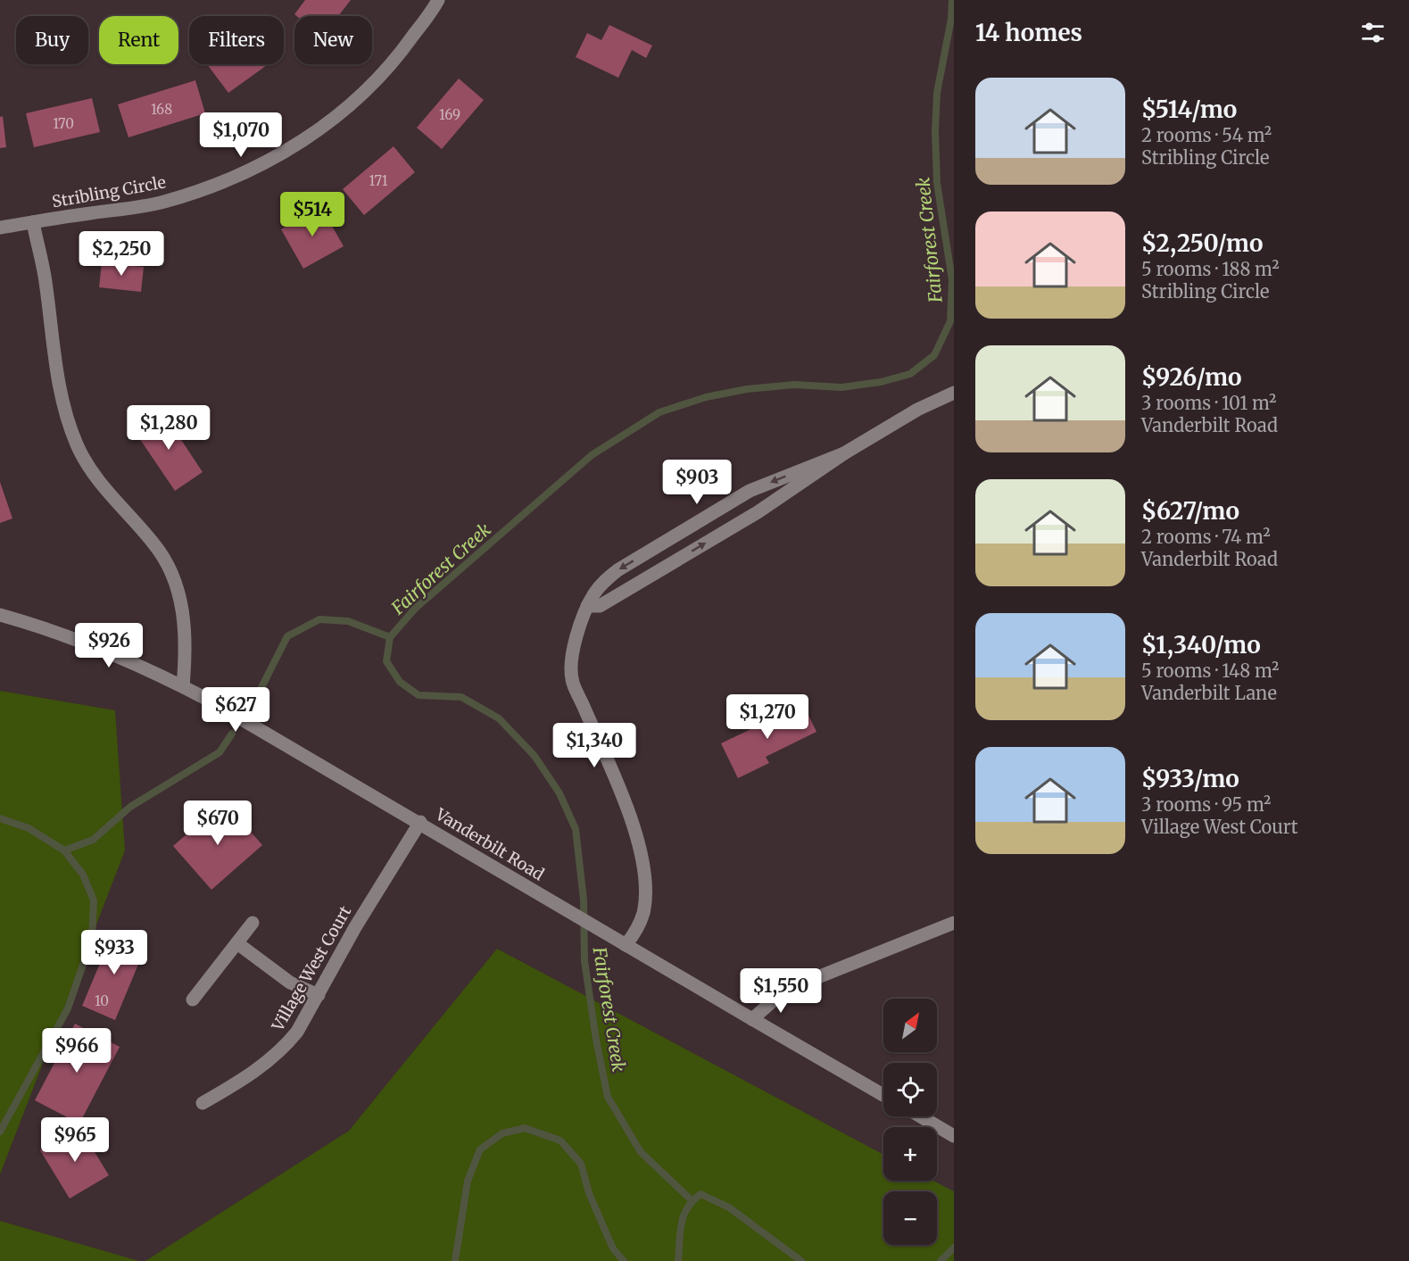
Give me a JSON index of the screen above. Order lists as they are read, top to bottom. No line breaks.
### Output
{"streets":{"street":["Stribling Circle","Vanderbilt Road","Village West Court"]},"crossings":[["Vanderbilt Road","Village West Court"]],"water":["Fairforest Creek"],"house_numbers":["168","169","170","171","10"],"north":"top right","page":{"heading":"14 homes","chip":["Buy","Rent","Filters","New"],"list":[{"name":"$514/mo","note":"2 rooms · 54 m² · Stribling Circle"},{"name":"$2,250/mo","note":"5 rooms · 188 m² · Stribling Circle"},{"name":"$926/mo","note":"3 rooms · 101 m² · Vanderbilt Road"},{"name":"$627/mo","note":"2 rooms · 74 m² · Vanderbilt Road"},{"name":"$1,340/mo","note":"5 rooms · 148 m² · Vanderbilt Lane"},{"name":"$933/mo","note":"3 rooms · 95 m² · Village West Court"}],"price":["$1,070","$514","$2,250","$1,280","$903","$926","$627","$1,270","$1,340","$670","$933","$1,550","$966","$965"],"map_buttons":["+","−"]}}
